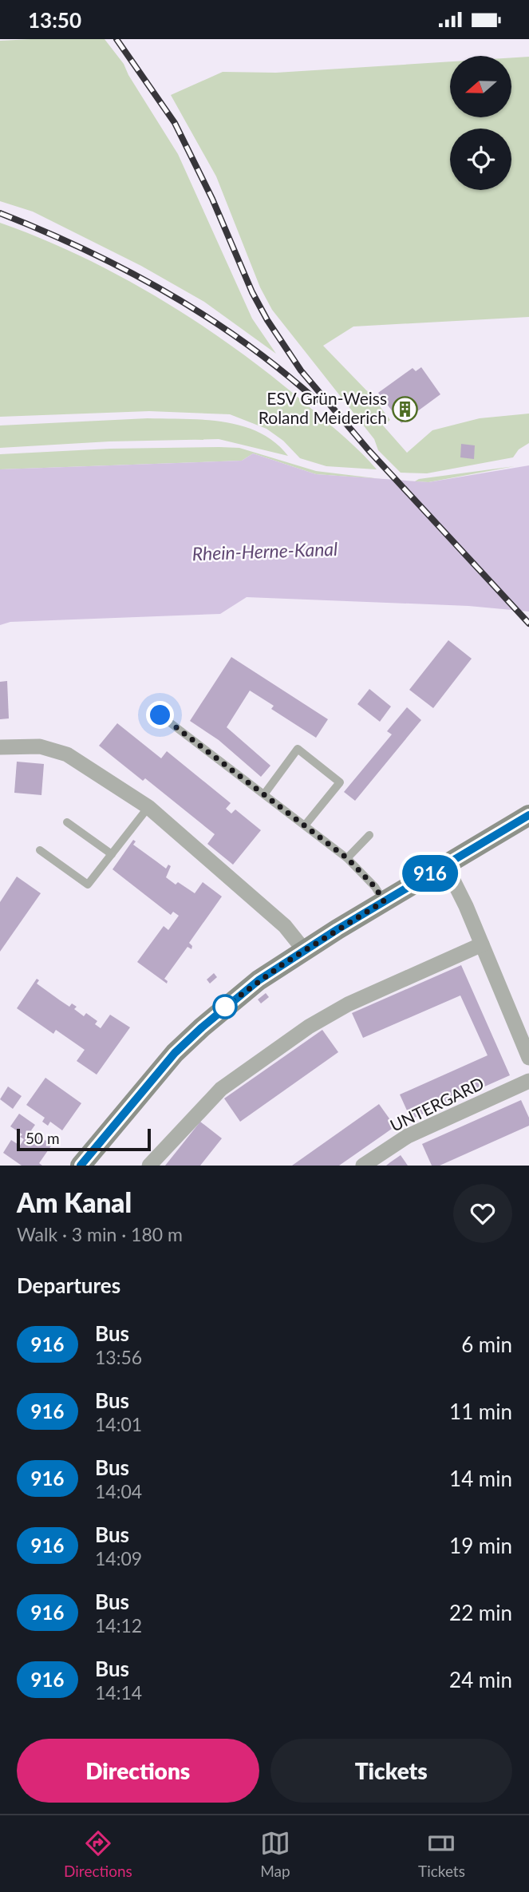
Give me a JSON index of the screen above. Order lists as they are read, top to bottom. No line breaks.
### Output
{"streets":{"street":["UNTERGARD"]},"water":["Rhein-Herne-Kanal"],"places":{"building":["ESV Grün-Weiss Roland Meiderich"]},"lines":["bus line 916"],"scale_bar":"50 m","north":"left","page":{"status":"13:50","on_map":"916","scale":"50 m","heading":[["Am Kanal","Walk · 3 min · 180 m"],"Departures"],"list":[{"mark":"916","name":"Bus","note":"13:56","value":"6 min"},{"mark":"916","name":"Bus","note":"14:01","value":"11 min"},{"mark":"916","name":"Bus","note":"14:04","value":"14 min"},{"mark":"916","name":"Bus","note":"14:09","value":"19 min"},{"mark":"916","name":"Bus","note":"14:12","value":"22 min"},{"mark":"916","name":"Bus","note":"14:14","value":"24 min"}],"buttons":["Directions","Tickets"],"tabs":["Directions","Map","Tickets"]}}
